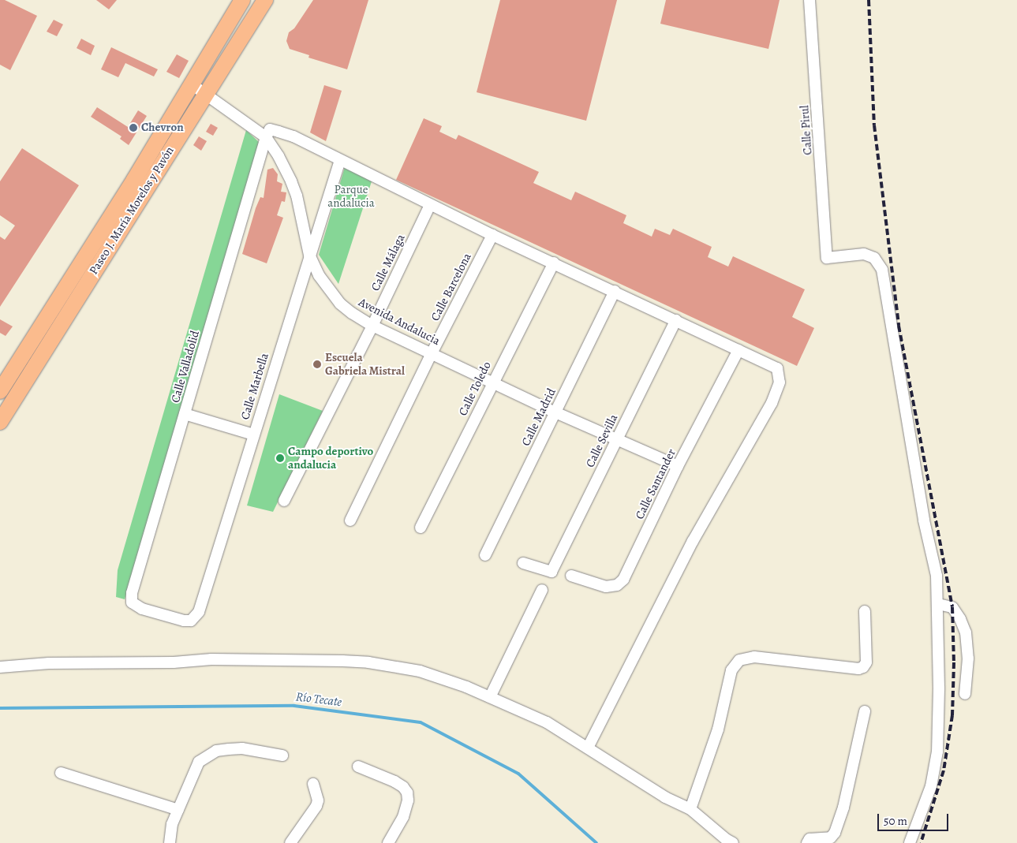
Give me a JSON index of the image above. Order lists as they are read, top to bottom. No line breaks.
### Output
{"streets":{"highway":["Paseo J. María Morelos y Pavón"],"street":["Calle Pirul","Calle Málaga","Calle Barcelona","Avenida Andalucia","Calle Valladolid","Calle Marbella","Calle Toledo","Calle Madrid","Calle Sevilla","Calle Santander"]},"crossings":[["Paseo J. María Morelos y Pavón","Avenida Andalucia"],["Calle Málaga","Avenida Andalucia"],["Calle Barcelona","Avenida Andalucia"],["Avenida Andalucia","Calle Valladolid"],["Avenida Andalucia","Calle Marbella"],["Avenida Andalucia","Calle Toledo"],["Avenida Andalucia","Calle Madrid"],["Avenida Andalucia","Calle Sevilla"],["Avenida Andalucia","Calle Santander"],["Calle Valladolid","Calle Marbella"]],"water":["Río Tecate"],"parks":["Parque andalucia"],"places":["Chevron","Escuela Gabriela Mistral","Campo deportivo andalucia"],"scale_bar":"50 m"}
